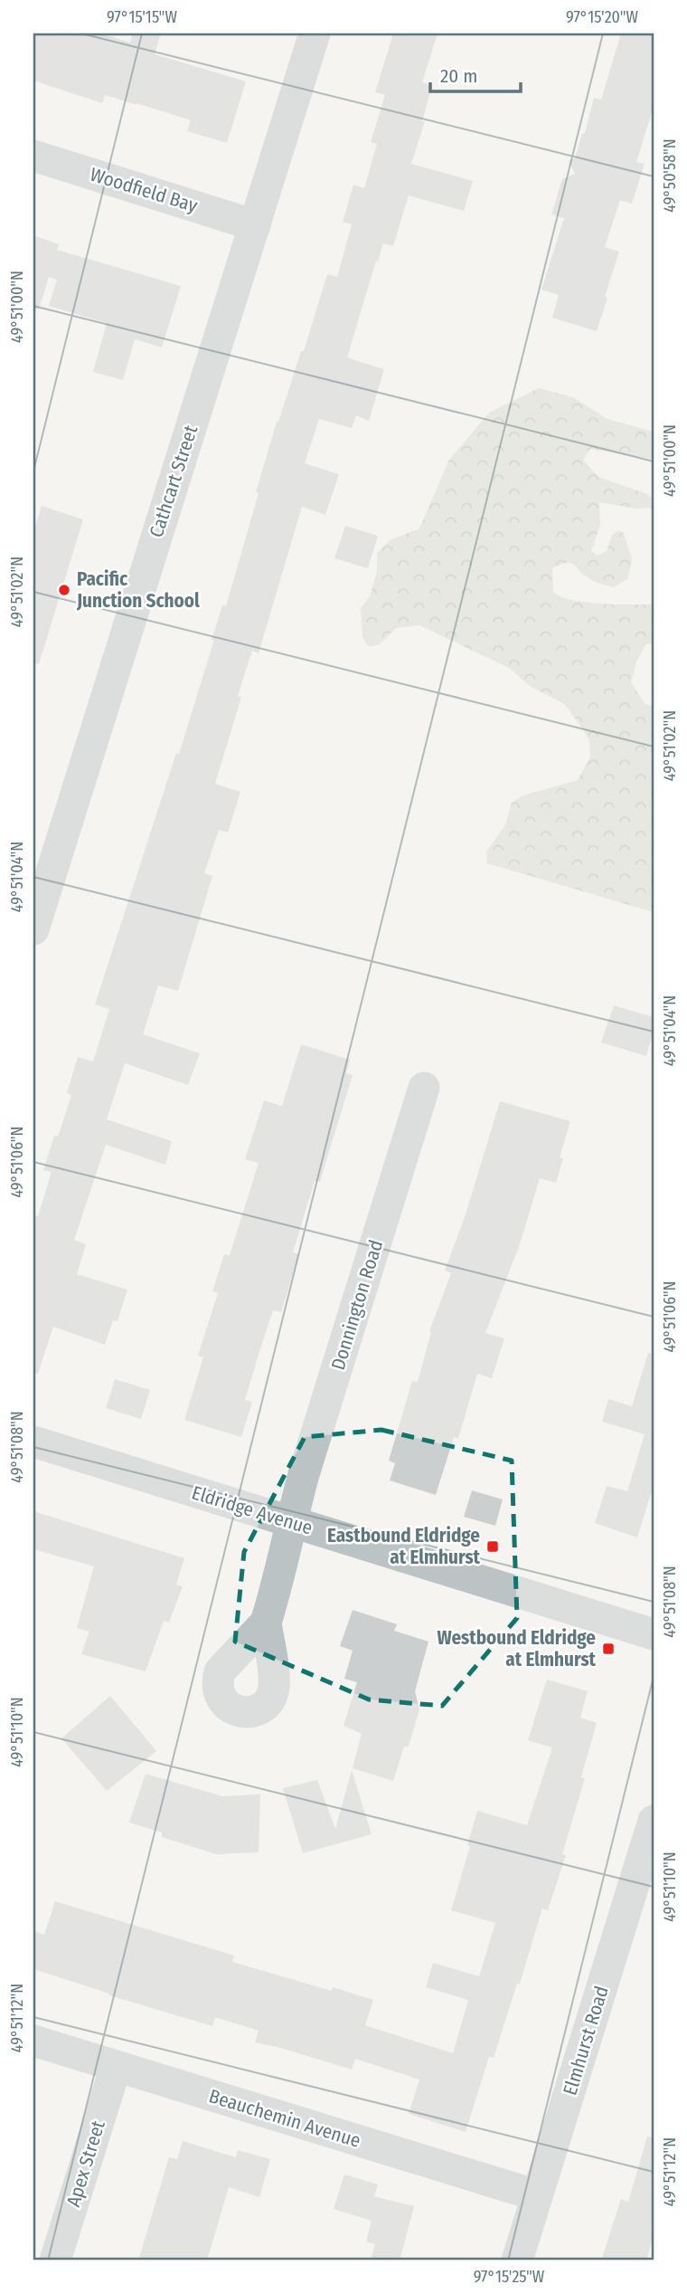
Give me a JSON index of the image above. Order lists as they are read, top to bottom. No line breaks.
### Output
{"streets":{"street":["Woodfield Bay","Cathcart Street","Donnington Road","Eldridge Avenue","Elmhurst Road","Beauchemin Avenue","Apex Street"]},"crossings":[["Woodfield Bay","Cathcart Street"],["Donnington Road","Eldridge Avenue"],["Elmhurst Road","Beauchemin Avenue"],["Beauchemin Avenue","Apex Street"]],"places":{"other":["Pacific Junction School"],"transit":["Eastbound Eldridge at Elmhurst","Westbound Eldridge at Elmhurst"]},"scale_bar":"20 m","coordinates":["97°15'15\"W","97°15'20\"W","49°50'58\"N","49°51'00\"N","49°51'02\"N","49°51'04\"N","49°51'06\"N","49°51'08\"N","49°51'10\"N","49°51'12\"N","97°15'25\"W"]}
